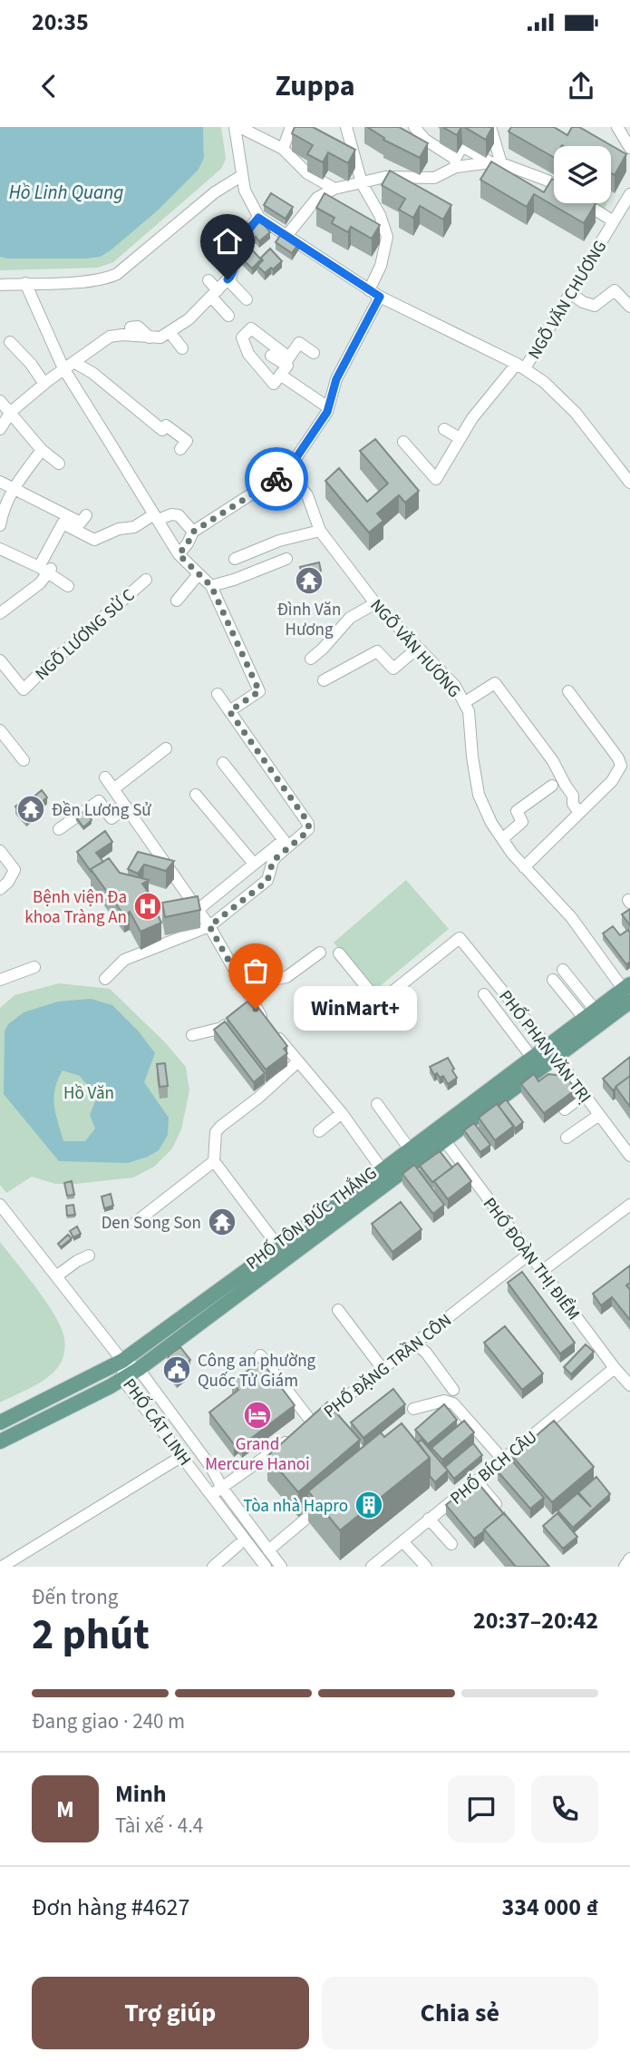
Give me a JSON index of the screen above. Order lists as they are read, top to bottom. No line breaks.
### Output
{"streets":{"main road":["PHỐ TÔN ĐỨC THẮNG"],"street":["NGÕ VĂN CHƯƠNG","NGÕ LƯƠNG SỬ C","NGÕ VĂN HƯƠNG","PHỐ PHAN VĂN TRỊ","PHỐ ĐOÀN THỊ ĐIỂM","PHỐ ĐẶNG TRẦN CÔN","PHỐ CÁT LINH","PHỐ BÍCH CÂU"]},"crossings":[["NGÕ VĂN HƯƠNG","PHỐ TÔN ĐỨC THẮNG"],["PHỐ PHAN VĂN TRỊ","PHỐ TÔN ĐỨC THẮNG"],["PHỐ TÔN ĐỨC THẮNG","PHỐ ĐOÀN THỊ ĐIỂM"],["PHỐ TÔN ĐỨC THẮNG","PHỐ CÁT LINH"],["PHỐ ĐOÀN THỊ ĐIỂM","PHỐ ĐẶNG TRẦN CÔN"],["PHỐ ĐOÀN THỊ ĐIỂM","PHỐ BÍCH CÂU"],["PHỐ ĐẶNG TRẦN CÔN","PHỐ CÁT LINH"]],"water":["Hồ Linh Quang"],"parks":["Hồ Văn"],"places":{"temple":["Đình Văn Hương","Đền Lương Sử","Den Song Son"],"hospital":["Bệnh viện Đa khoa Tràng An"],"other":["WinMart+"],"public building":["Công an phường Quốc Tử Giám"],"hotel":["Grand Mercure Hanoi"],"building":["Tòa nhà Hapro"]},"page":{"status":"20:35","header":"Zuppa","bubble":"WinMart+","heading":["2 phút","Đến trong","20:37–20:42"],"panel":["Minh","Tài xế · 4.4","Đơn hàng #4627","334 000 ₫"],"bar":"Đang giao · 240 m","round":"M","buttons":["Trợ giúp","Chia sẻ"]}}
